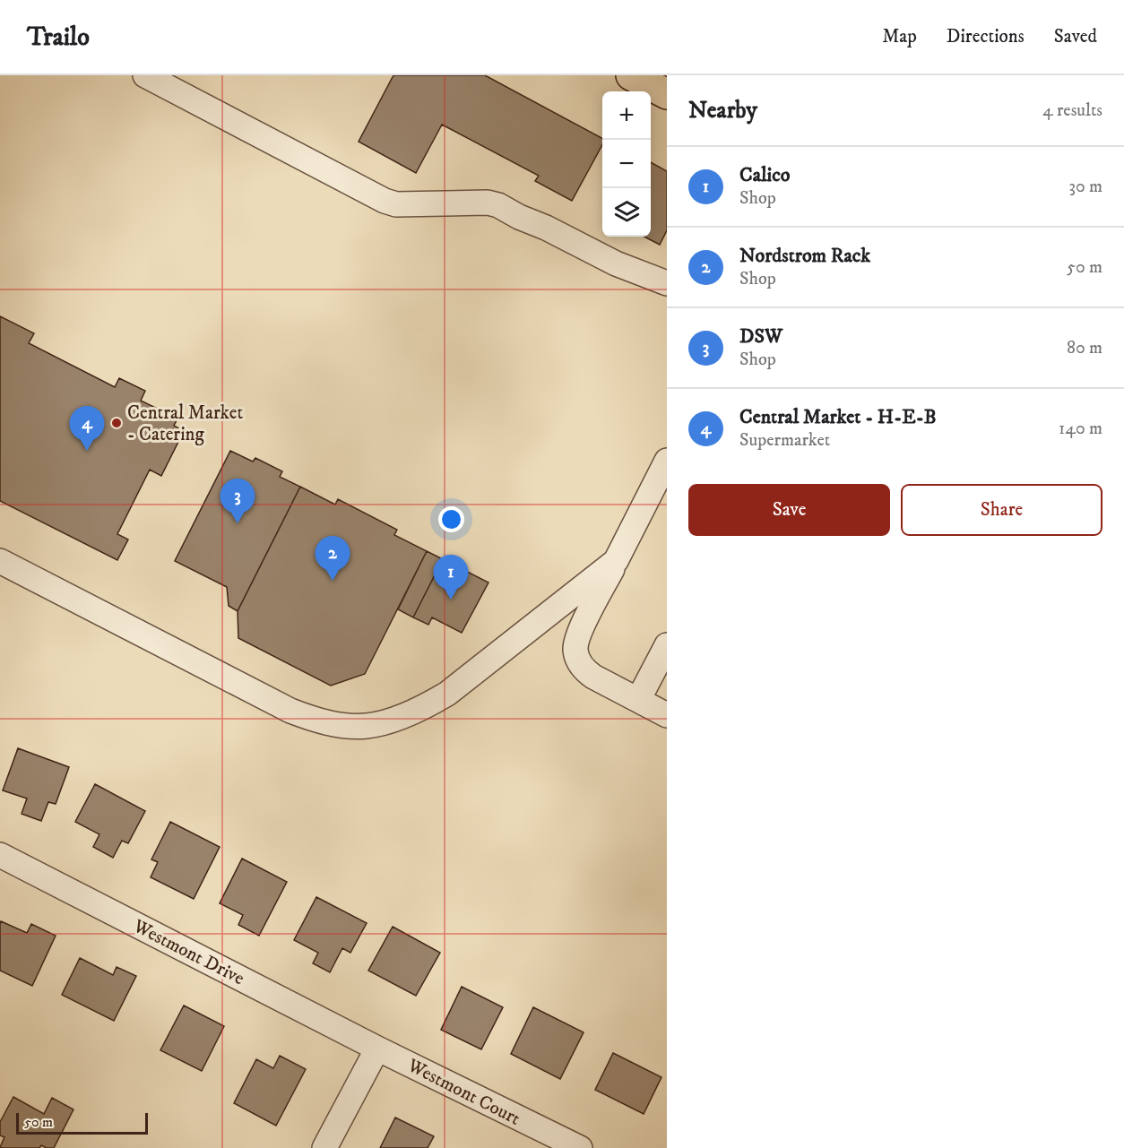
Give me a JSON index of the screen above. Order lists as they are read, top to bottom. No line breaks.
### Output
{"streets":{"street":["Westmont Drive","Westmont Court"]},"crossings":[["Westmont Drive","Westmont Court"]],"places":["Central Market - Catering"],"scale_bar":"50 m","page":{"header":"Trailo","nav":["Map","Directions","Saved"],"heading":["Nearby","4 results"],"map_buttons":["+","−"],"list":[{"mark":"1","name":"Calico","note":"Shop","value":"30 m"},{"mark":"2","name":"Nordstrom Rack","note":"Shop","value":"50 m"},{"mark":"3","name":"DSW","note":"Shop","value":"80 m"},{"mark":"4","name":"Central Market - H-E-B","note":"Supermarket","value":"140 m"}],"pins":["4","3","2","1"],"buttons":["Save","Share"],"scale":"50 m"}}
